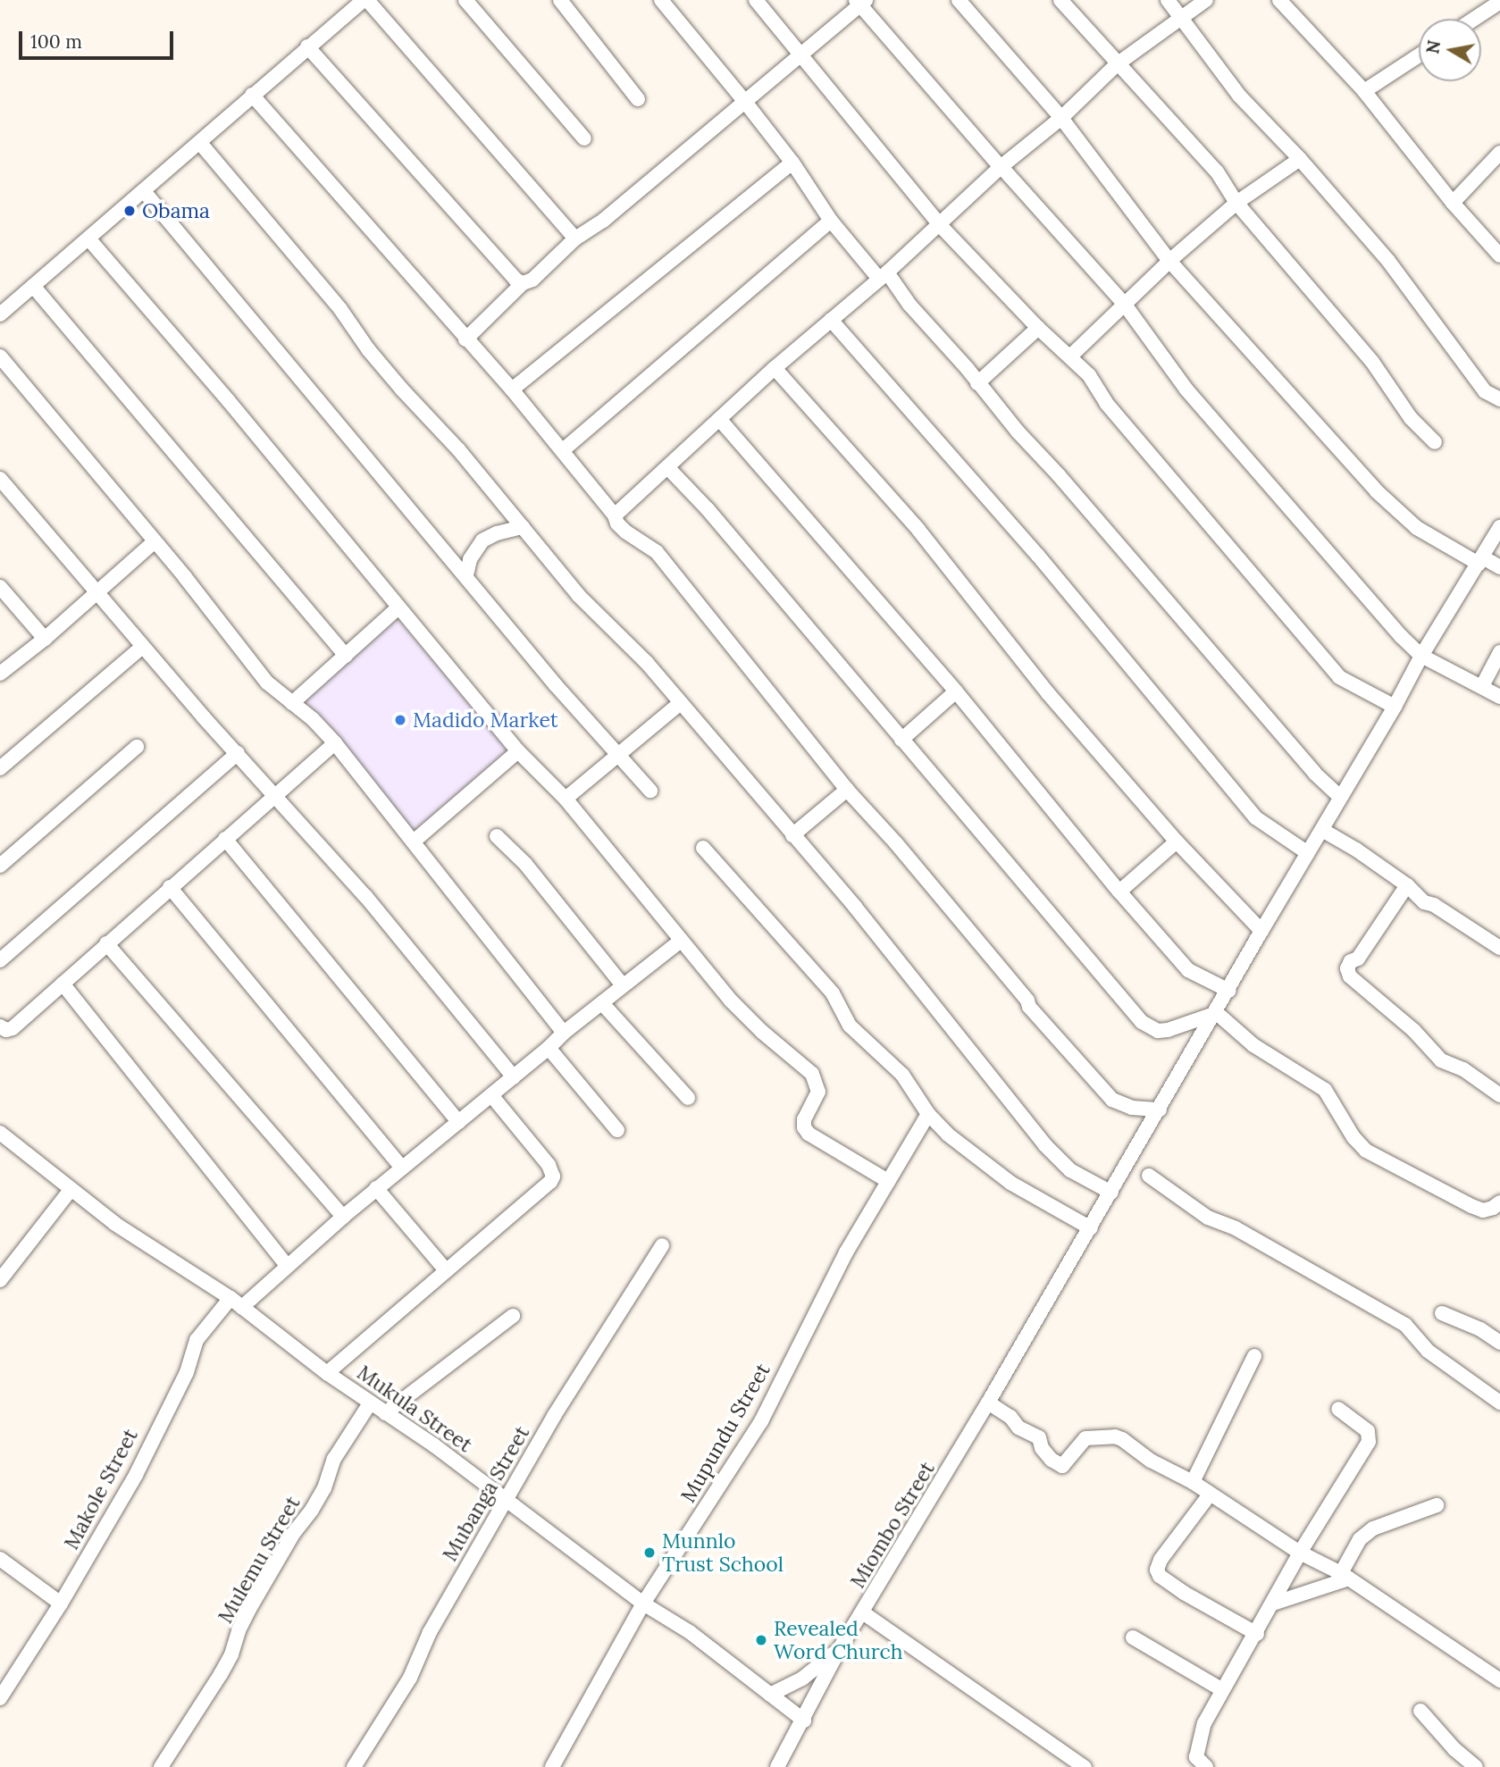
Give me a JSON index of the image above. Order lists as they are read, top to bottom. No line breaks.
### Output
{"streets":{"street":["Mukula Street","Mupundu Street","Makole Street","Mubanga Street","Miombo Street","Mulemu Street"]},"crossings":[["Mukula Street","Mupundu Street"],["Mukula Street","Makole Street"],["Mukula Street","Mubanga Street"],["Mukula Street","Miombo Street"],["Mukula Street","Mulemu Street"]],"places":["Obama","Madido Market","Munnlo Trust School","Revealed Word Church"],"scale_bar":"100 m","north":"left"}
